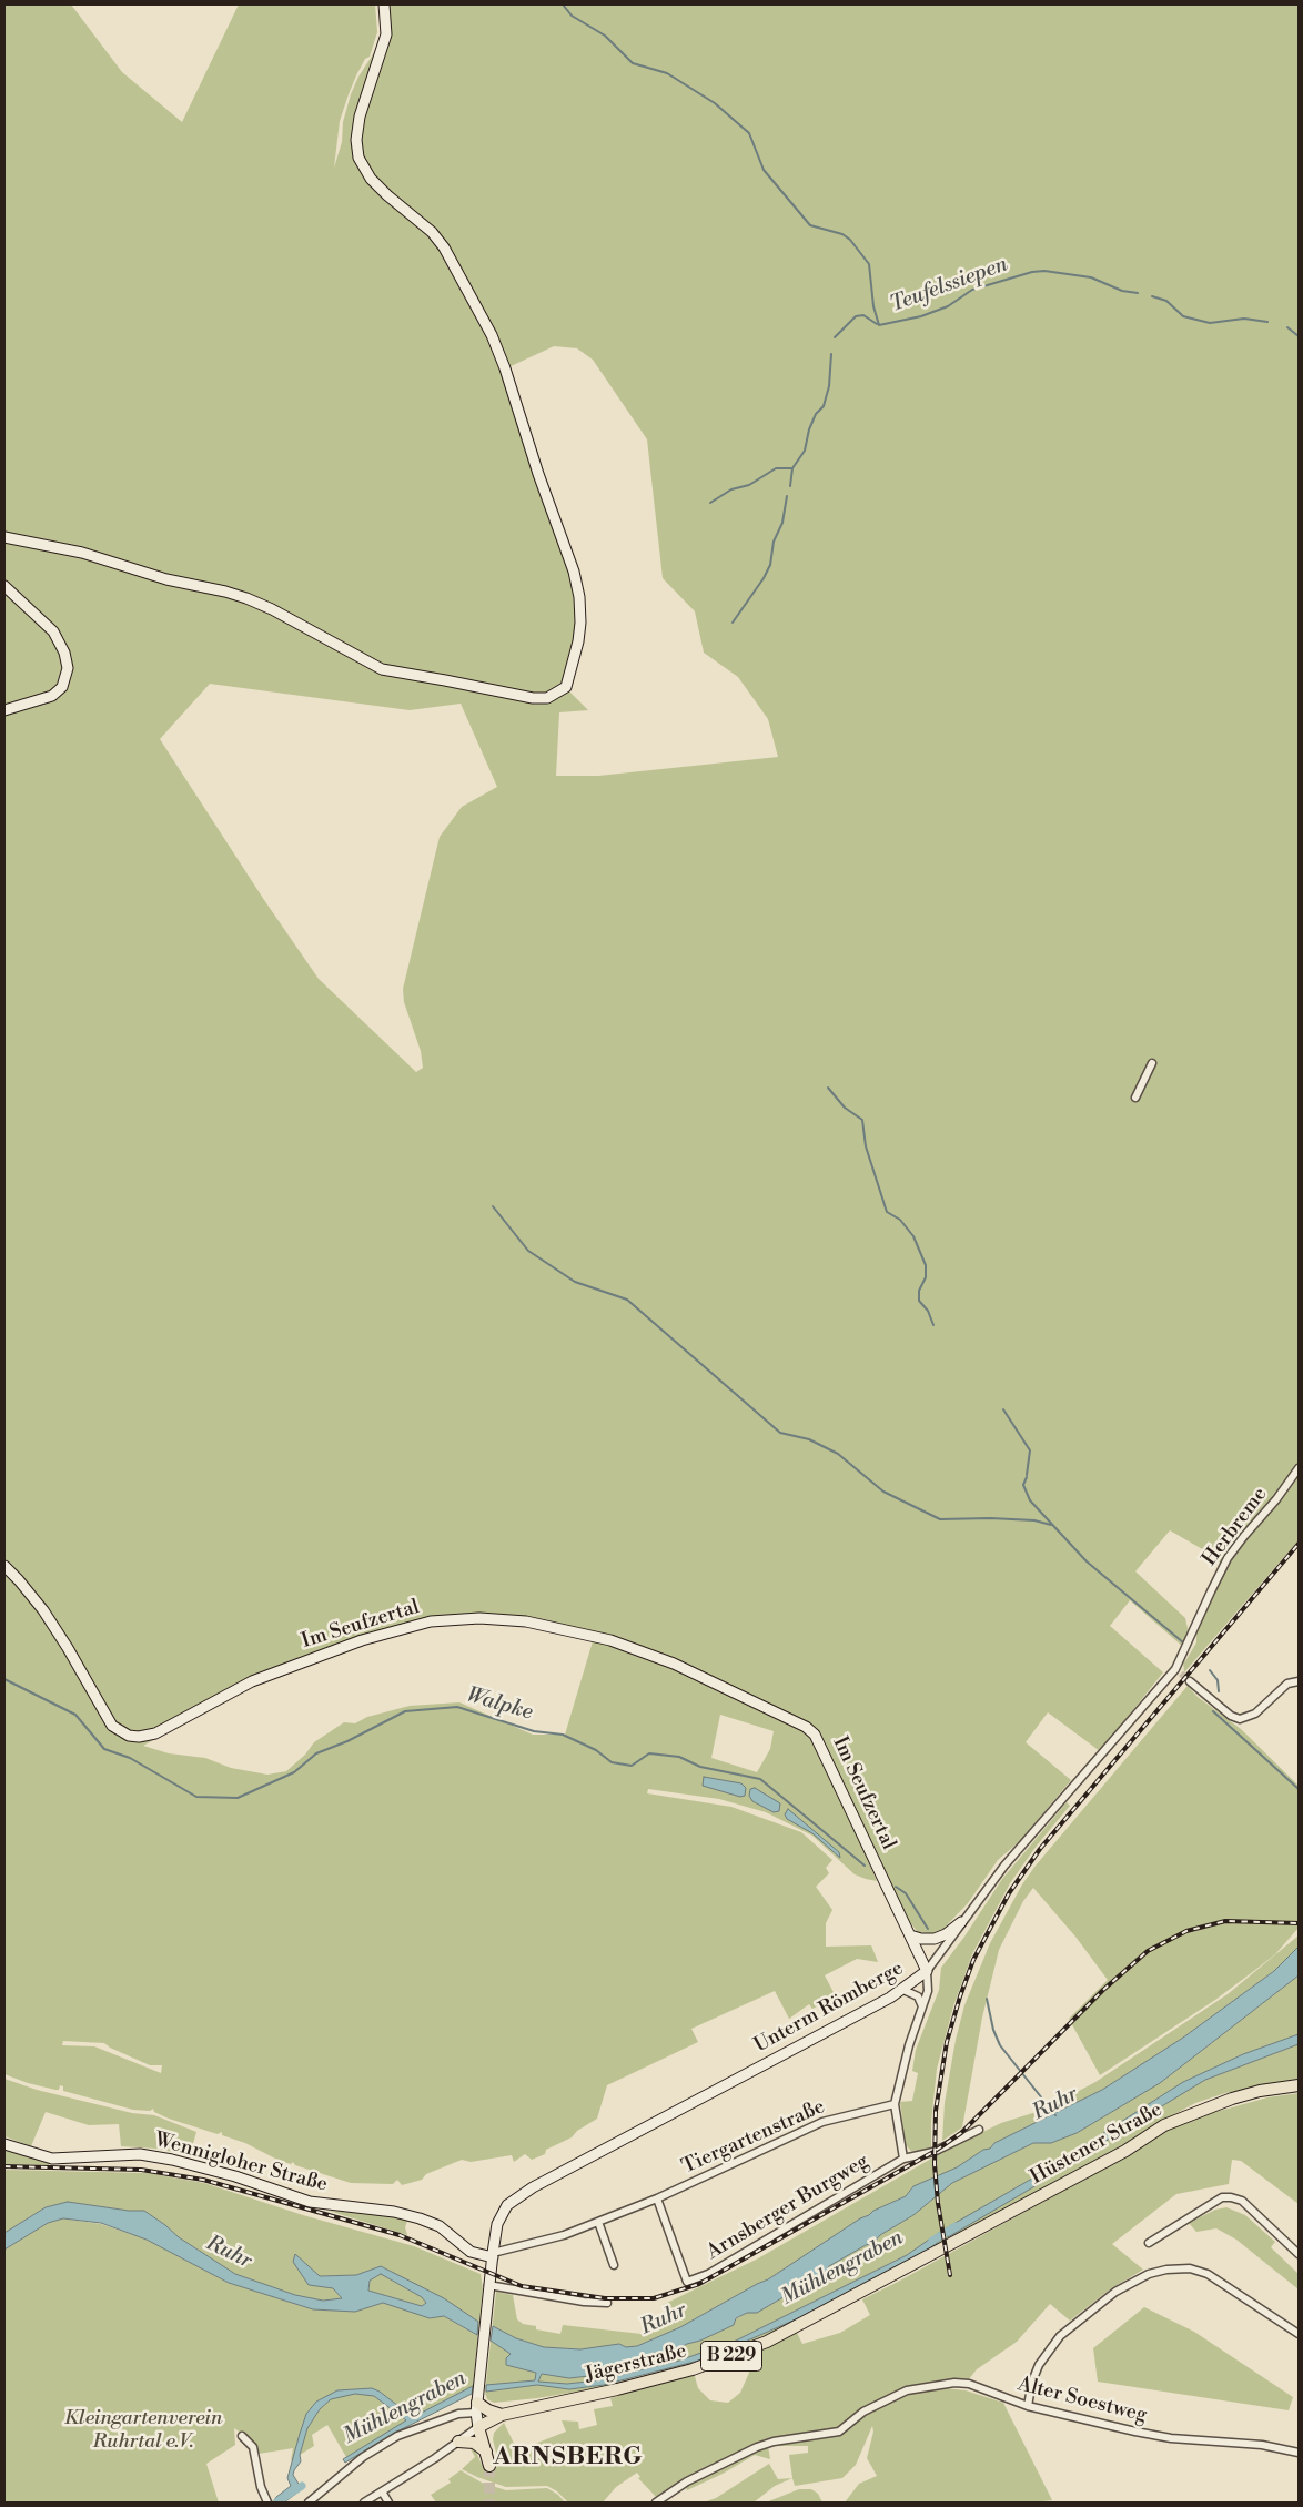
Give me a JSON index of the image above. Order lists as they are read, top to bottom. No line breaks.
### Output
{"streets":{"main road":["Im Seufzertal","Unterm Römberge","Hüstener Straße","Wennigloher Straße","B 229","Jägerstraße"],"street":["Herbreme","Tiergartenstraße","Arnsberger Burgweg","Alter Soestweg"]},"crossings":[["Herbreme","Unterm Römberge"],["Im Seufzertal","Unterm Römberge"],["Unterm Römberge","Tiergartenstraße"],["Unterm Römberge","Wennigloher Straße"],["Unterm Römberge","Jägerstraße"],["Tiergartenstraße","Wennigloher Straße"],["Tiergartenstraße","Arnsberger Burgweg"],["Hüstener Straße","Jägerstraße"]],"districts":["ARNSBERG"],"water":["Teufelssiepen","Walpke","Ruhr","Mühlengraben"],"parks":["Kleingartenverein Ruhrtal e.V."]}
